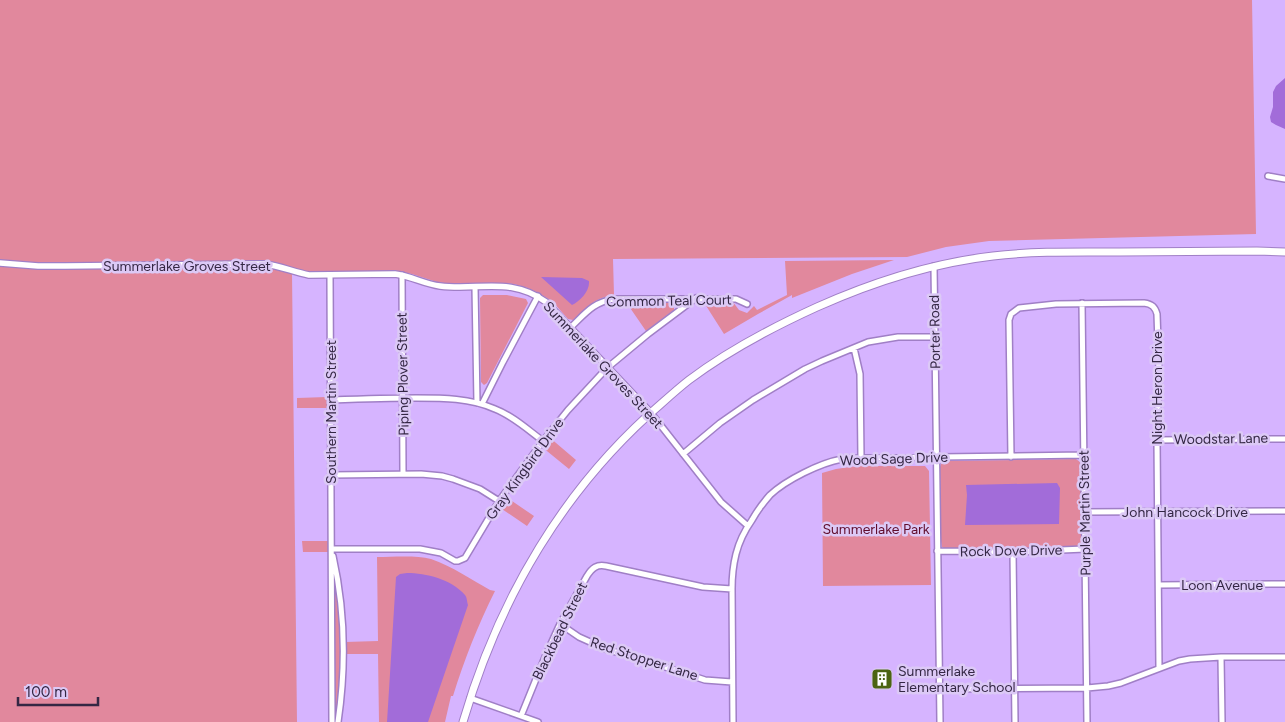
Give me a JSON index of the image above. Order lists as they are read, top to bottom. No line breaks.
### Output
{"streets":{"street":["Summerlake Groves Street","Common Teal Court","Porter Road","Piping Plover Street","Night Heron Drive","Southern Martin Street","Woodstar Lane","Wood Sage Drive","Gray Kingbird Drive","John Hancock Drive","Purple Martin Street","Rock Dove Drive","Loon Avenue","Blackbead Street","Red Stopper Lane"]},"crossings":[["Summerlake Groves Street","Common Teal Court"],["Summerlake Groves Street","Piping Plover Street"],["Summerlake Groves Street","Southern Martin Street"],["Summerlake Groves Street","Wood Sage Drive"],["Summerlake Groves Street","Gray Kingbird Drive"],["Common Teal Court","Gray Kingbird Drive"],["Porter Road","Wood Sage Drive"],["Porter Road","Rock Dove Drive"],["Night Heron Drive","Woodstar Lane"],["Night Heron Drive","Wood Sage Drive"],["Night Heron Drive","John Hancock Drive"],["Night Heron Drive","Purple Martin Street"],["Night Heron Drive","Loon Avenue"],["Southern Martin Street","Gray Kingbird Drive"],["Wood Sage Drive","Purple Martin Street"],["Wood Sage Drive","Blackbead Street"],["Wood Sage Drive","Red Stopper Lane"],["John Hancock Drive","Purple Martin Street"],["Purple Martin Street","Rock Dove Drive"],["Blackbead Street","Red Stopper Lane"]],"parks":["Summerlake Park"],"places":{"building":["Summerlake Elementary School"]},"scale_bar":"100 m"}
